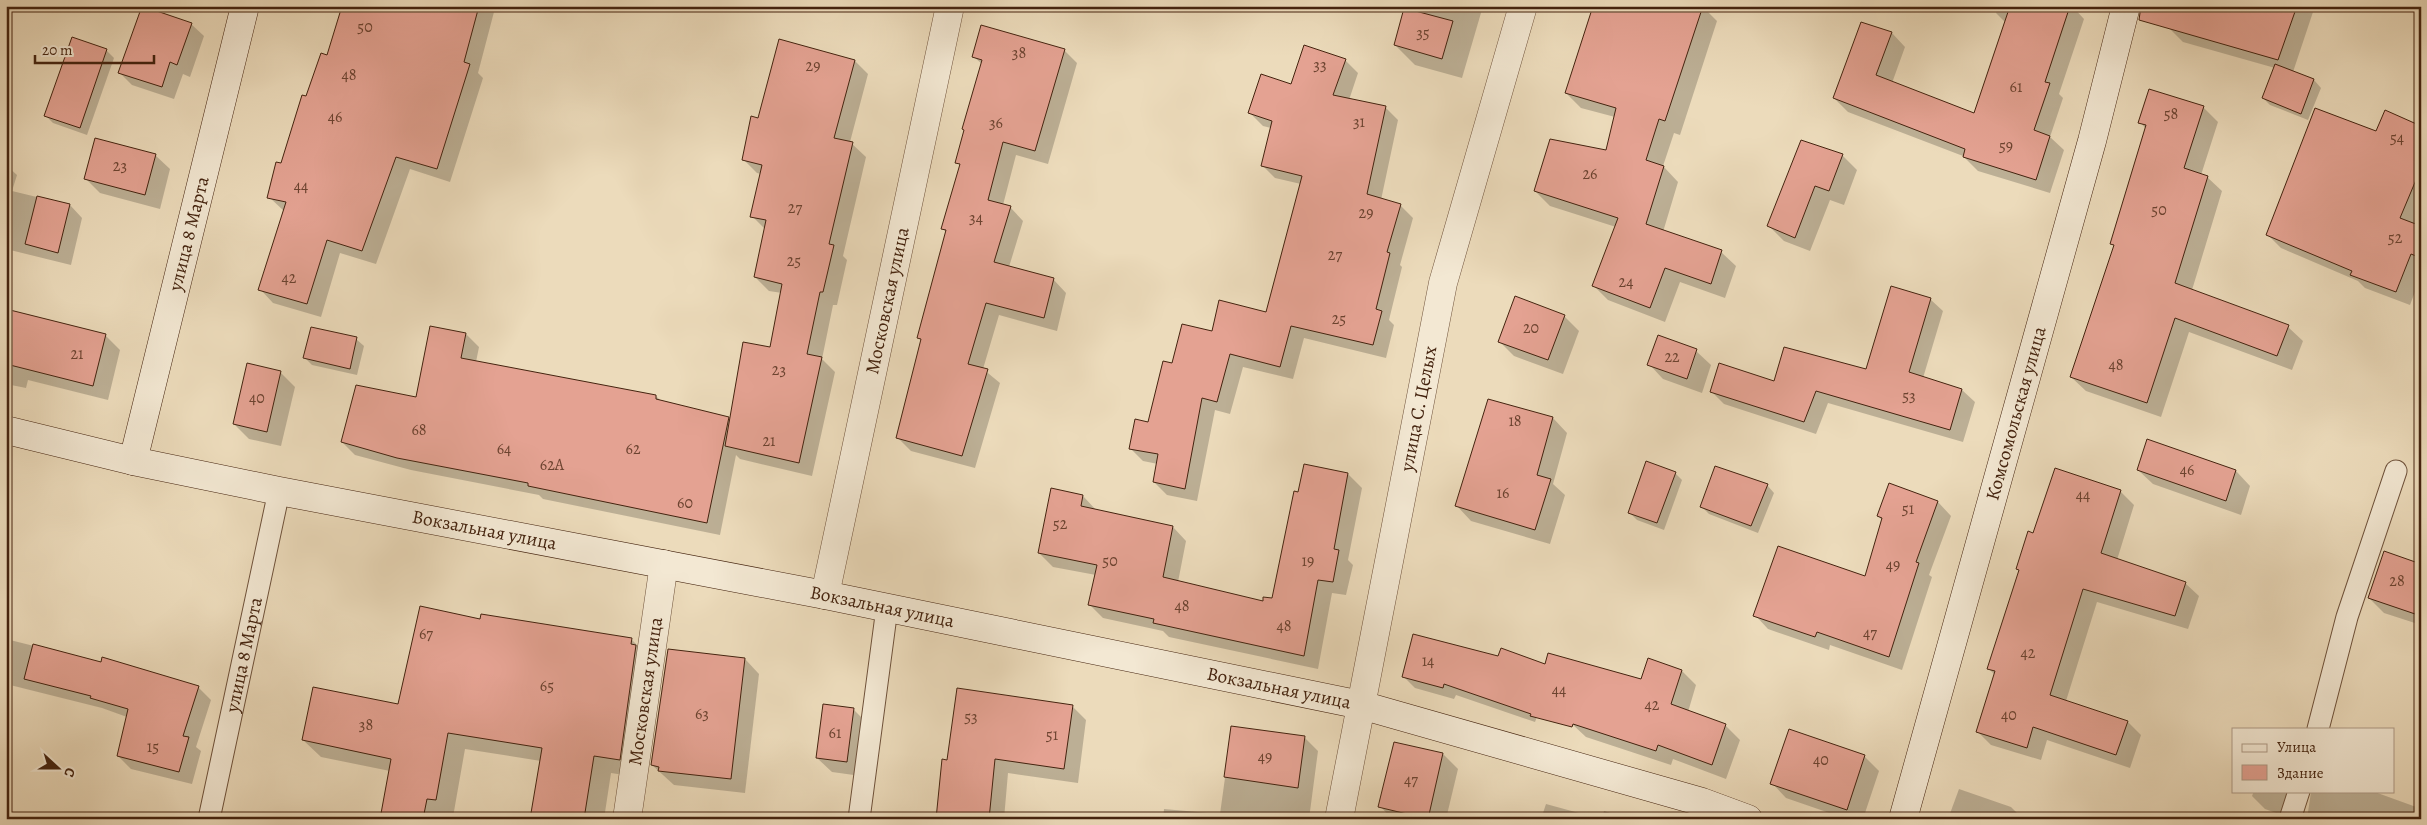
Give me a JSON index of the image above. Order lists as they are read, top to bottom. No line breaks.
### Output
{"streets":{"main road":["улица 8 Марта","Московская улица","улица С. Целых","Комсомольская улица","Вокзальная улица"]},"crossings":[["улица 8 Марта","Вокзальная улица"],["Московская улица","Вокзальная улица"],["улица С. Целых","Вокзальная улица"]],"house_numbers":["50","35","38","33","29","48","61","58","46","31","36","54","59","23","26","44","27","50","29","34","52","27","25","42","24","25","20","21","22","48","23","53","40","18","68","21","64","62","62А","46","16","44","60","51","52","50","19","49","28","48","48","47","67","42","14","65","44","42","63","40","53","38","61","51","15","49","40","47"],"legend":["Улица","Здание"],"scale_bar":"20 m","north":"right"}
